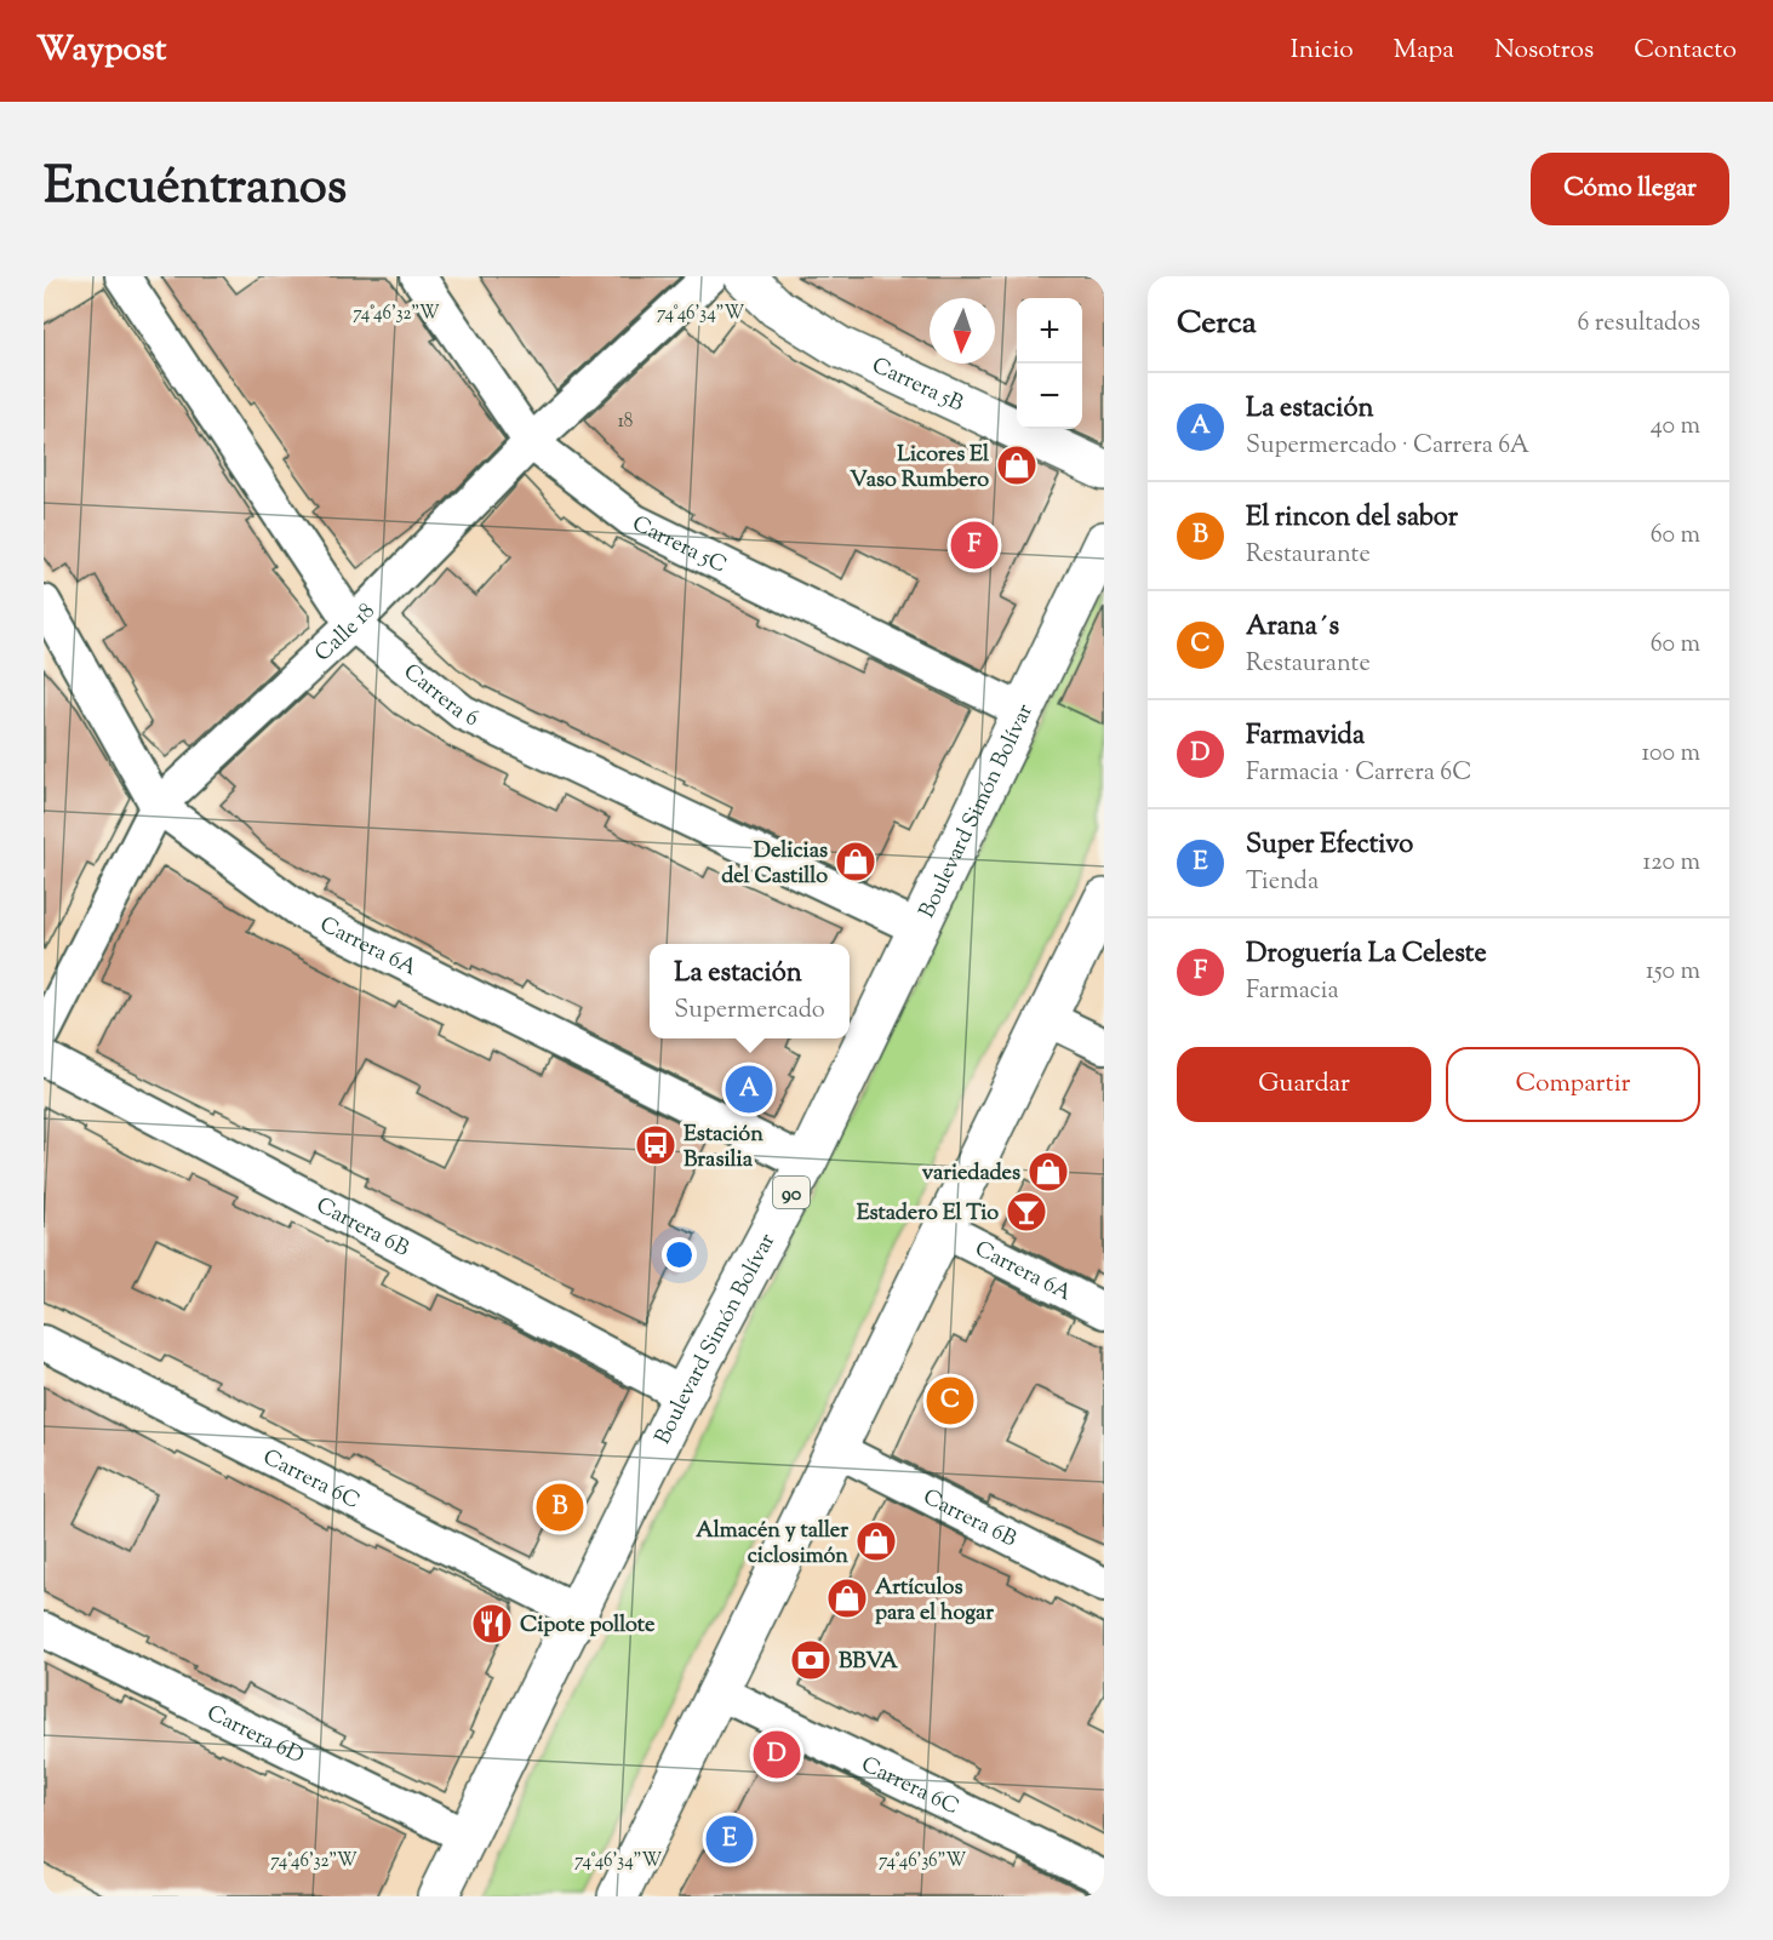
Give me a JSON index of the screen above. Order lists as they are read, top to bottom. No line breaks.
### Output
{"streets":{"main road":["Carrera 5B","Boulevard Simón Bolívar","90"],"street":["Carrera 5C","Calle 18","Carrera 6","Carrera 6A","Carrera 6B","Carrera 6C","Carrera 6D"]},"crossings":[["Carrera 5C","Calle 18"],["Carrera 5C","Boulevard Simón Bolívar"],["Calle 18","Carrera 6"],["Calle 18","Carrera 6A"],["Carrera 6","Boulevard Simón Bolívar"],["Boulevard Simón Bolívar","Carrera 6A"],["Boulevard Simón Bolívar","Carrera 6B"],["Boulevard Simón Bolívar","Carrera 6C"],["Boulevard Simón Bolívar","Carrera 6D"]],"places":{"shop":["Licores El Vaso Rumbero","Delicias del Castillo","variedades","Almacén y taller ciclosimón","Artículos para el hogar"],"bus stop":["Estación Brasilia"],"bar":["Estadero El Tio"],"restaurant":["Cipote pollote"],"bank":["BBVA"]},"house_numbers":["18"],"north":"bottom","page":{"header":"Waypost","nav":["Inicio","Mapa","Nosotros","Contacto"],"title":"Encuéntranos","buttons":["Cómo llegar",["Guardar","Compartir"]],"heading":["Cerca","6 resultados"],"map_buttons":["+","−"],"list":[{"mark":"A","name":"La estación","note":"Supermercado · Carrera 6A","value":"40 m"},{"mark":"B","name":"El rincon del sabor","note":"Restaurante","value":"60 m"},{"mark":"C","name":"Arana´s","note":"Restaurante","value":"60 m"},{"mark":"D","name":"Farmavida","note":"Farmacia · Carrera 6C","value":"100 m"},{"mark":"E","name":"Super Efectivo","note":"Tienda","value":"120 m"},{"mark":"F","name":"Droguería La Celeste","note":"Farmacia","value":"150 m"}],"pins":["F","A","C","B","D","E"],"popup":["La estación","Supermercado"]},"coordinates":["74°46'32\"W","74°46'34\"W","74°46'36\"W"]}
